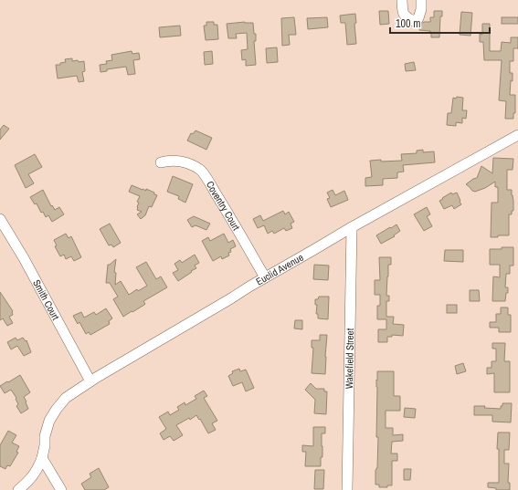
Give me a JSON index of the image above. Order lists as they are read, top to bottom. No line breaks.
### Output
{"streets":{"street":["Coventry Court","Euclid Avenue","Smith Court","Wakefield Street"]},"crossings":[["Coventry Court","Euclid Avenue"],["Euclid Avenue","Smith Court"],["Euclid Avenue","Wakefield Street"]],"scale_bar":"100 m"}
